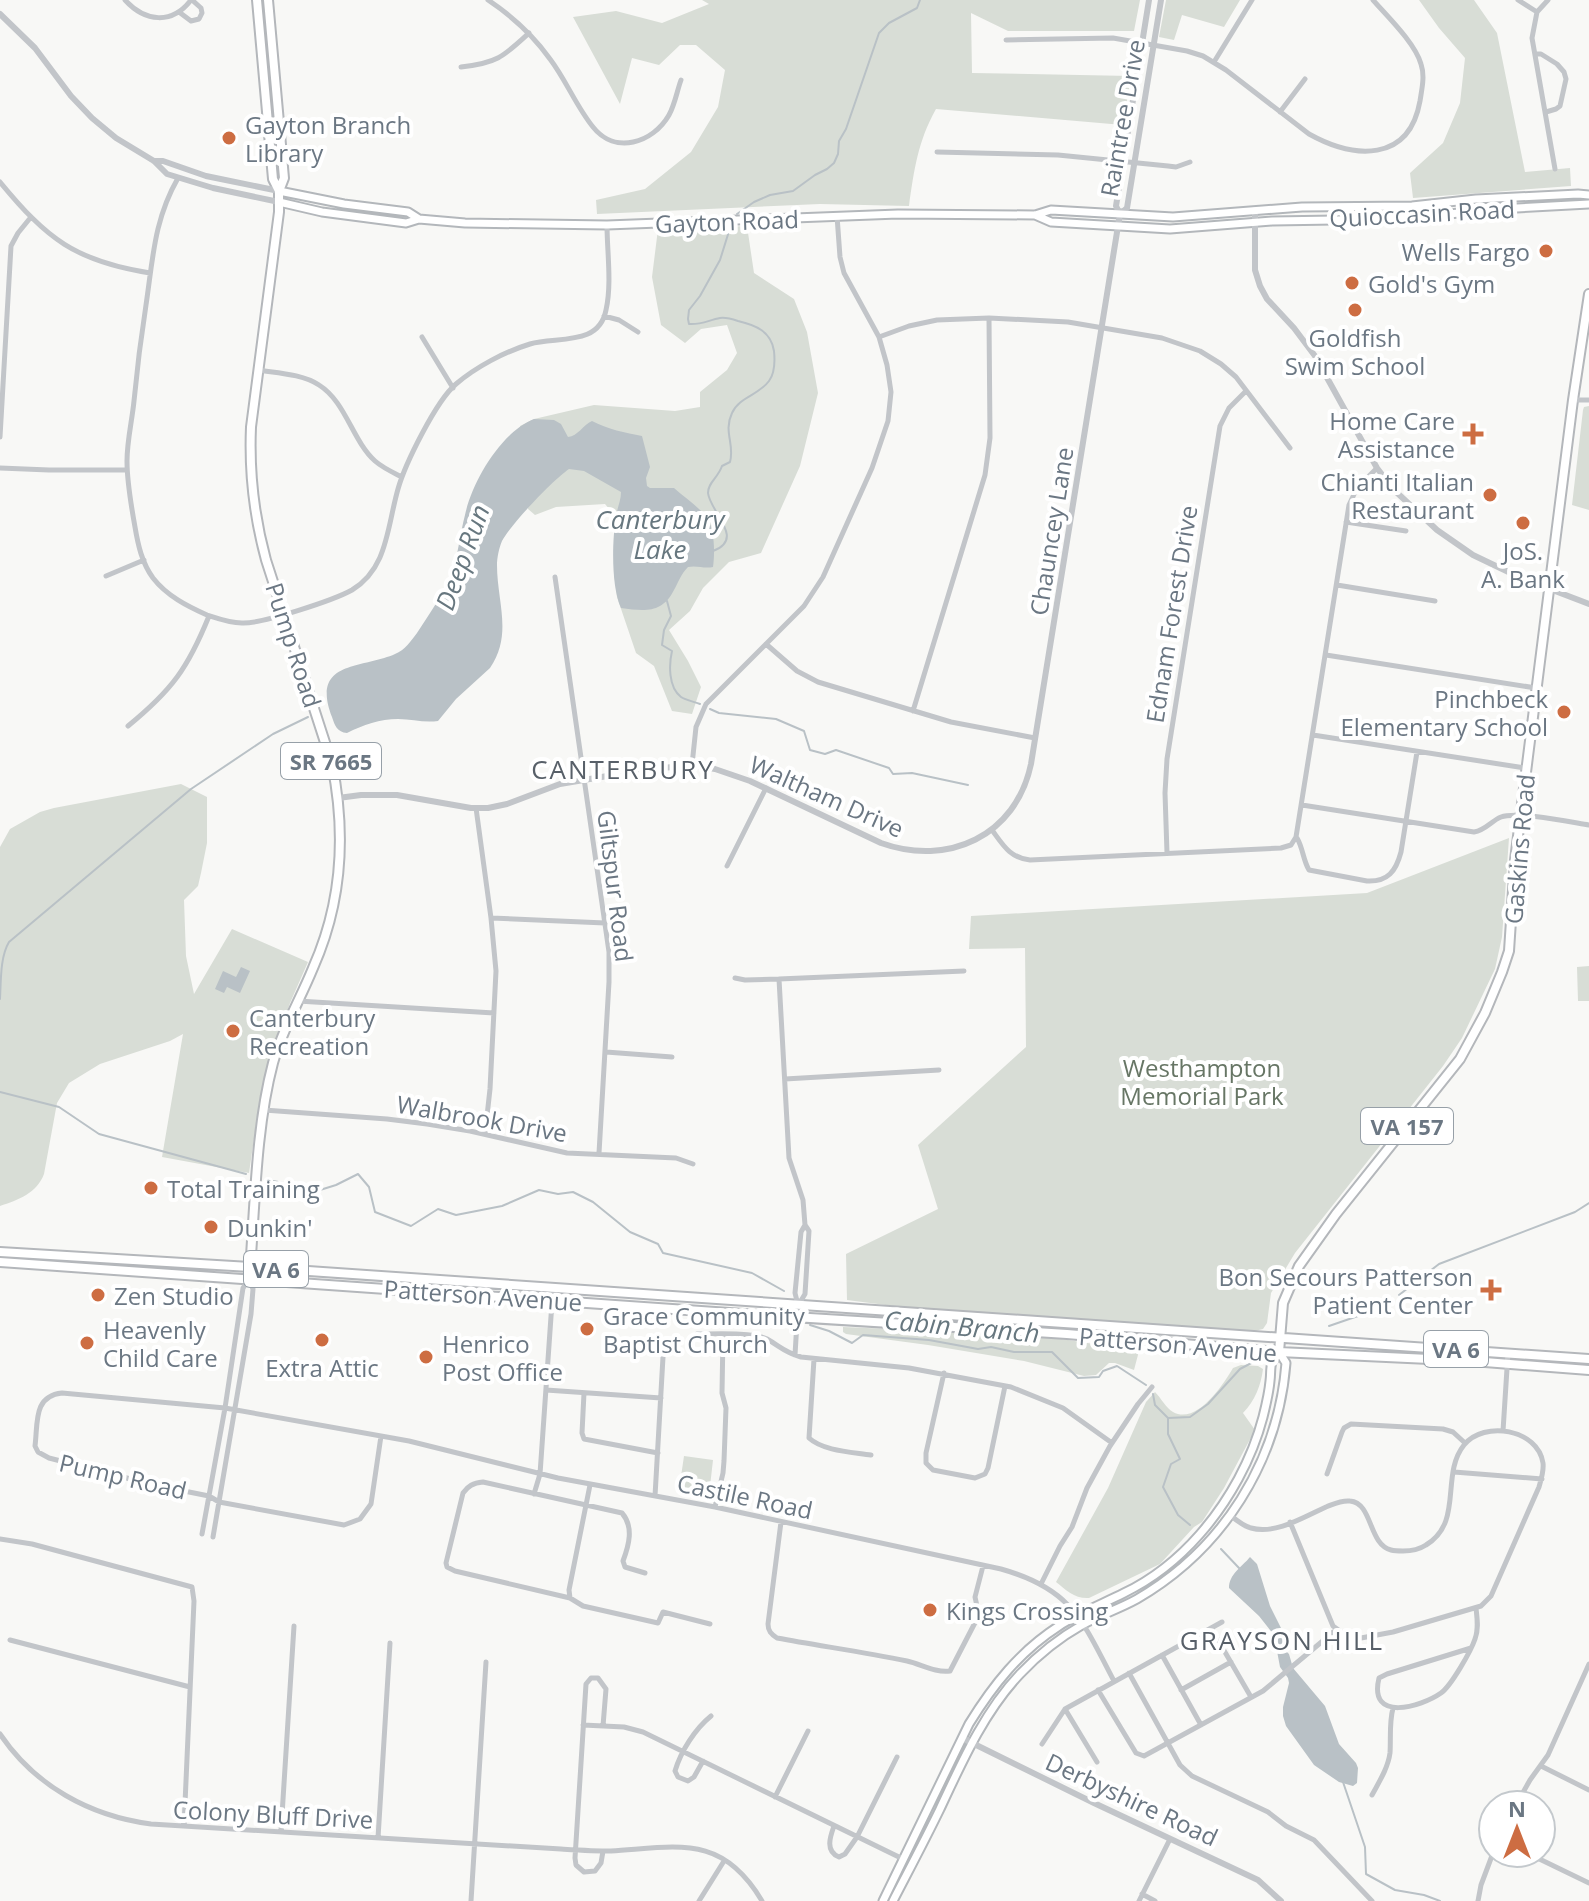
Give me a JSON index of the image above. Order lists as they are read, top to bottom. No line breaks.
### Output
{"streets":{"main road":["Quioccasin Road","Gayton Road","Pump Road","SR 7665","Gaskins Road","VA 157","VA 6","Patterson Avenue"],"street":["Raintree Drive","Chauncey Lane","Ednam Forest Drive","Waltham Drive","Giltspur Road","Walbrook Drive","Castile Road","Derbyshire Road","Colony Bluff Drive"]},"crossings":[["Raintree Drive","Gayton Road"],["Raintree Drive","Chauncey Lane"],["Quioccasin Road","Gayton Road"],["Gayton Road","Chauncey Lane"],["Gayton Road","Pump Road"],["Chauncey Lane","Waltham Drive"],["Pump Road","Waltham Drive"],["Pump Road","Walbrook Drive"],["Pump Road","Patterson Avenue"],["Pump Road","Castile Road"],["Waltham Drive","Giltspur Road"],["Gaskins Road","VA 157"],["Gaskins Road","Patterson Avenue"],["Giltspur Road","Walbrook Drive"],["VA 157","Patterson Avenue"]],"districts":["CANTERBURY","GRAYSON HILL"],"water":["Canterbury Lake","Deep Run","Cabin Branch"],"parks":["Westhampton Memorial Park"],"places":{"other":["Gayton Branch Library","Wells Fargo","Gold's Gym","Goldfish Swim School","Chianti Italian Restaurant","JoS. A. Bank","Pinchbeck Elementary School","Canterbury Recreation","Total Training","Dunkin'","Zen Studio","Grace Community Baptist Church","Extra Attic","Heavenly Child Care","Henrico Post Office","Kings Crossing"],"health":["Home Care Assistance","Bon Secours Patterson Patient Center"]},"north":"top"}
